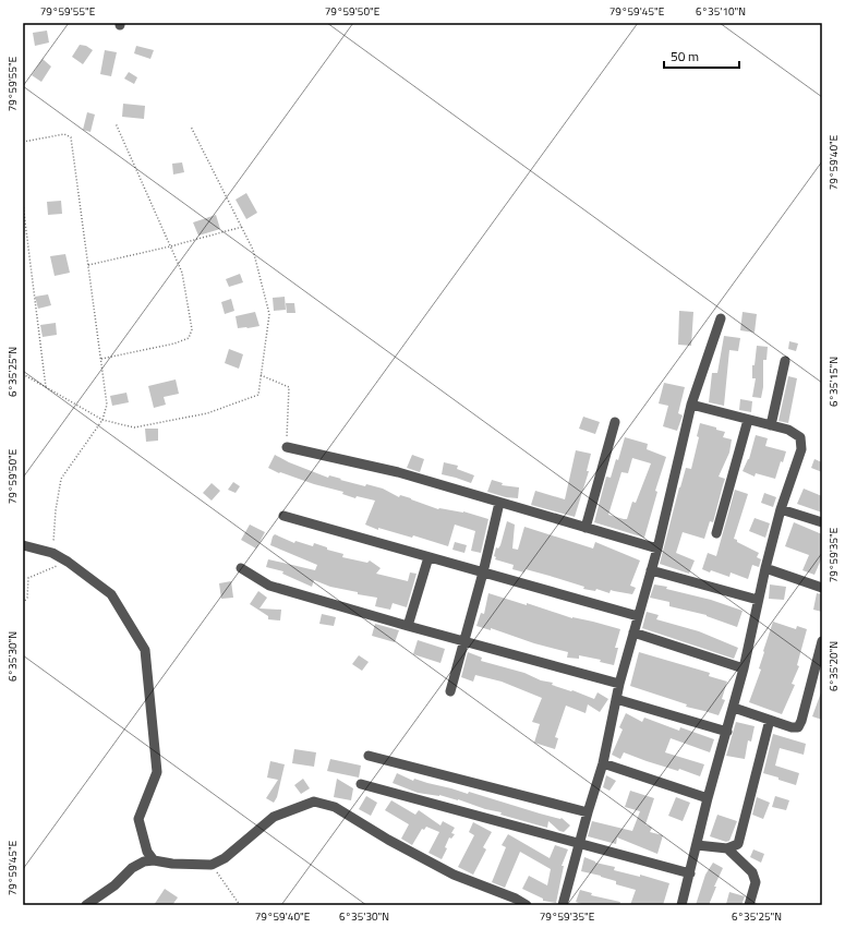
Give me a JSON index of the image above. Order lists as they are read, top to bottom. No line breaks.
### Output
{"scale_bar":"50 m","coordinates":["79°59'55\"E","79°59'50\"E","79°59'45\"E","6°35'10\"N","79°59'40\"E","6°35'25\"N","6°35'15\"N","79°59'35\"E","6°35'30\"N","6°35'20\"N"]}
